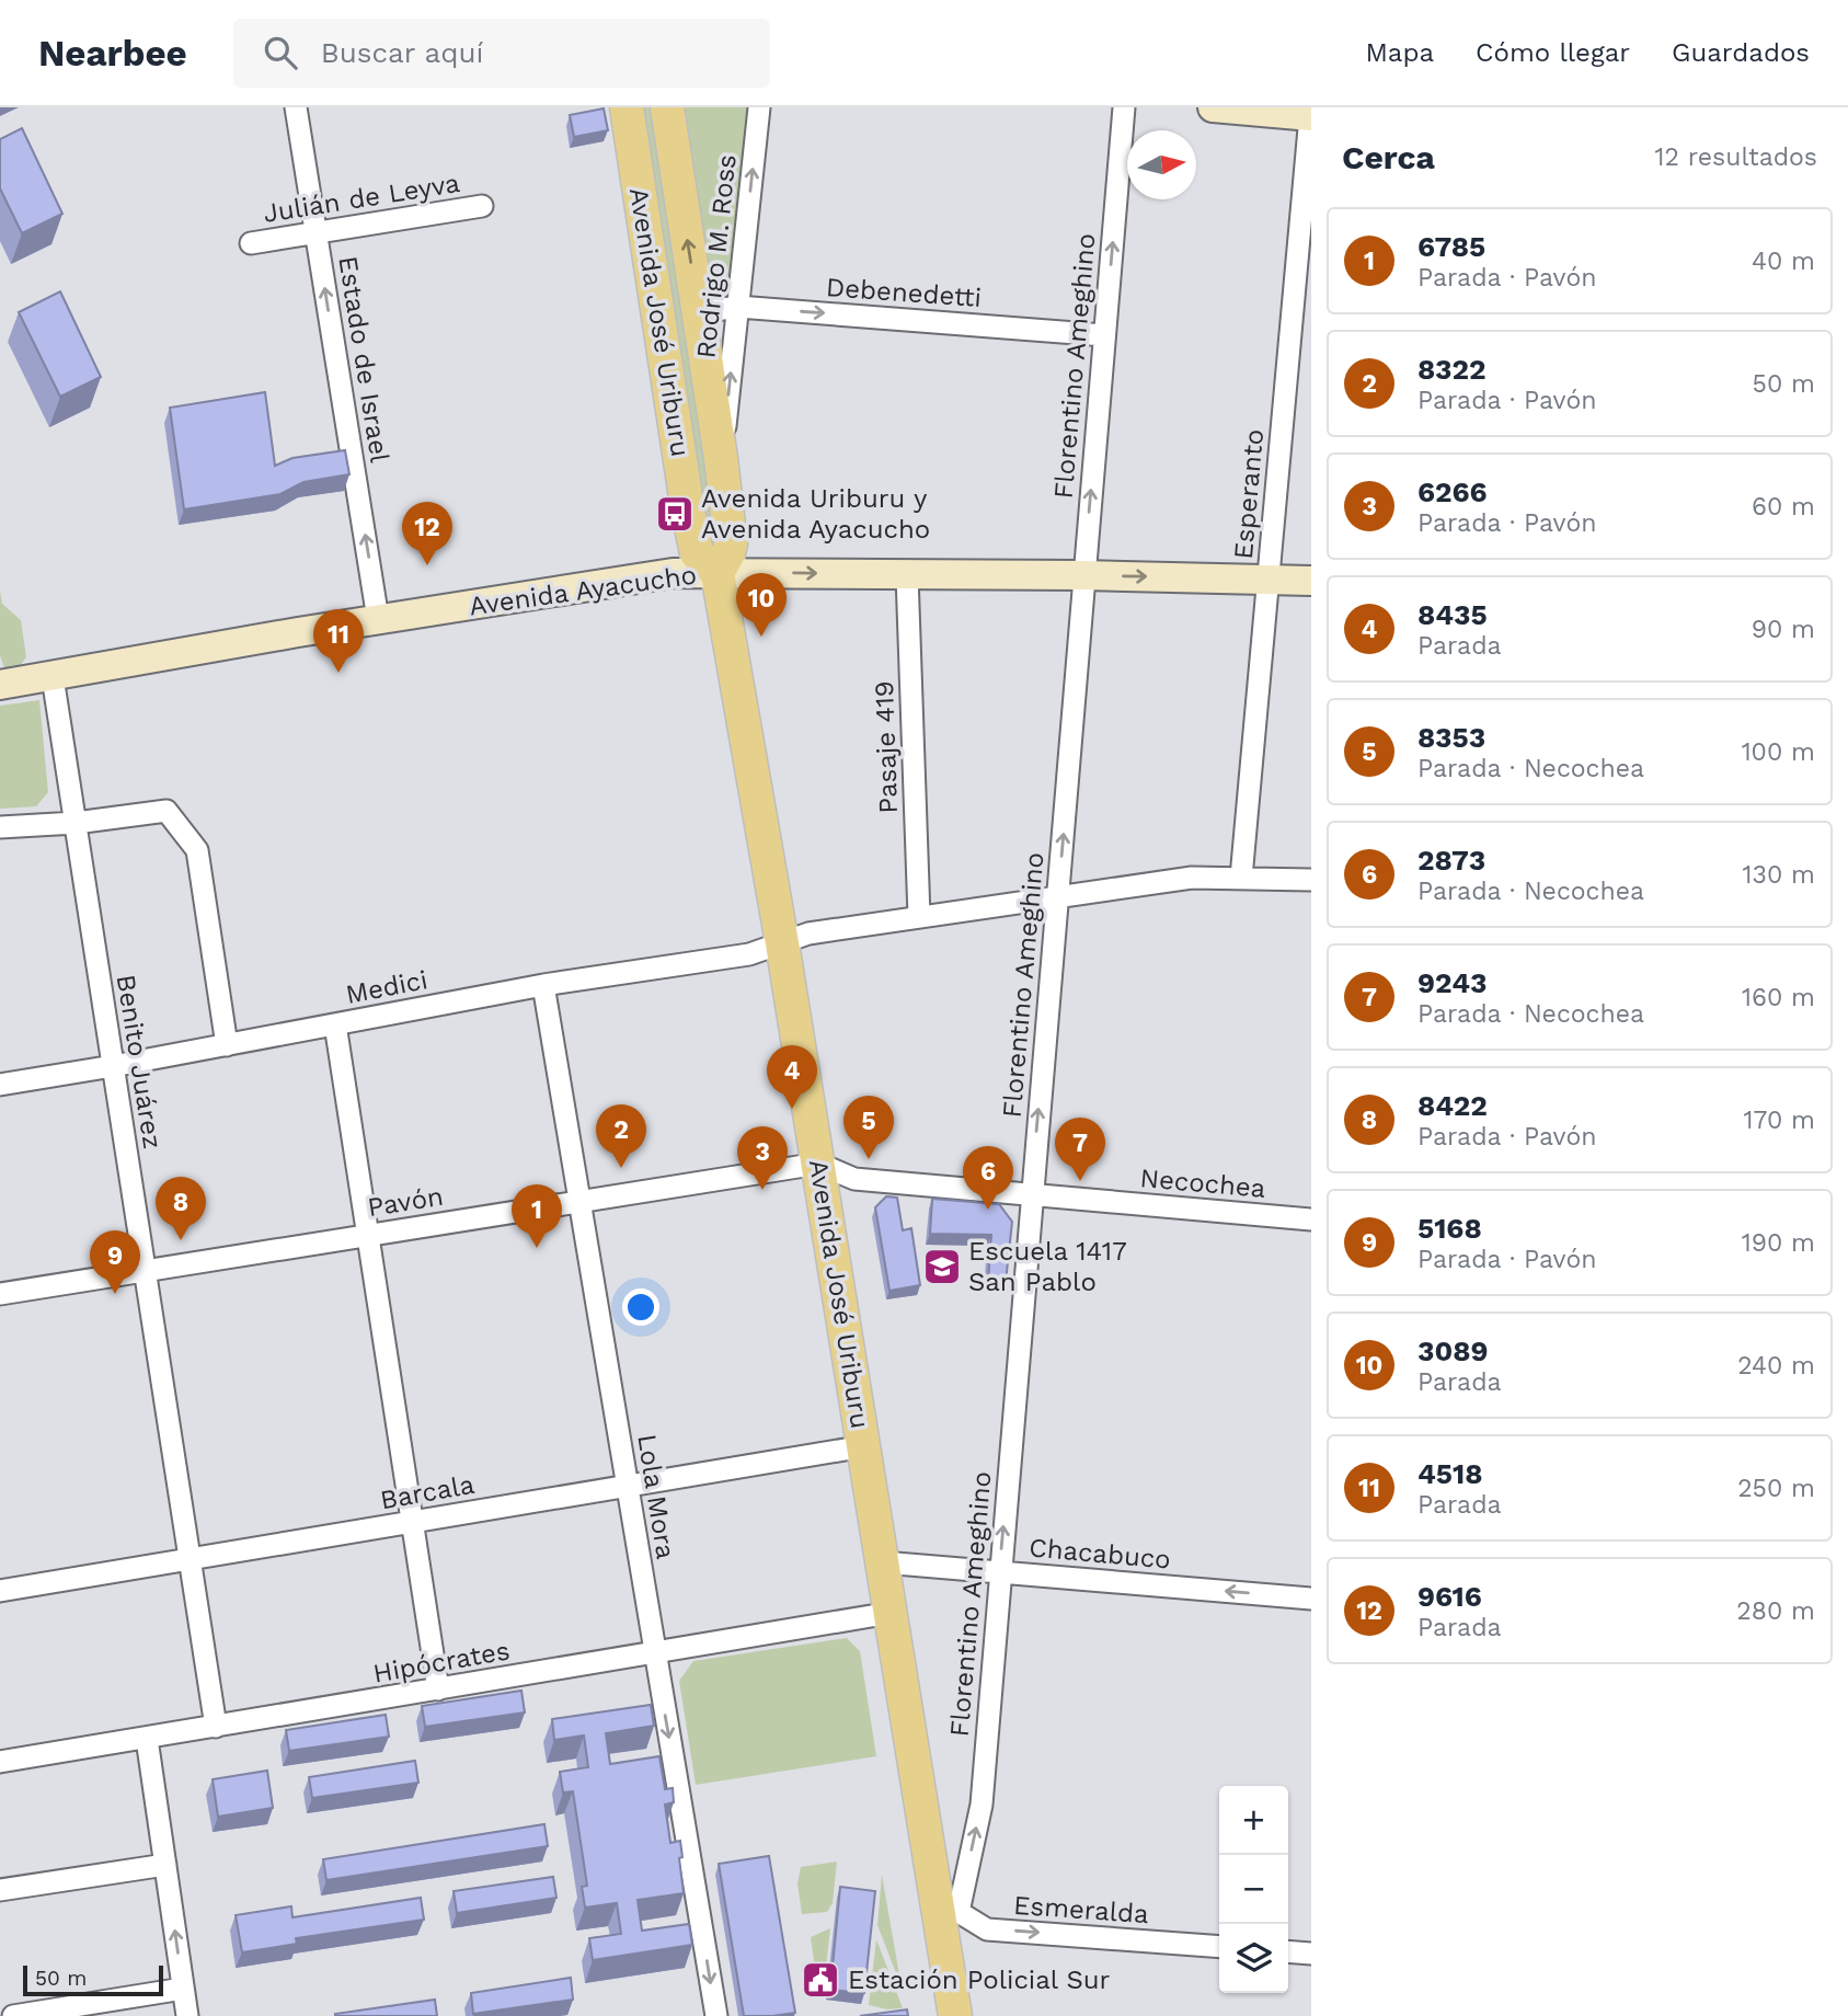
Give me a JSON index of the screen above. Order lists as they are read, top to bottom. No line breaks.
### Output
{"streets":{"main road":["Avenida José Uriburu","Avenida Ayacucho"],"street":["Julián de Leyva","Rodrigo M. Ross","Debenedetti","Estado de Israel","Florentino Ameghino","Esperanto","Pasaje 419","Medici","Benito Juárez","Necochea","Pavón","Barcala","Lola Mora","Chacabuco","Hipócrates","Esmeralda"]},"crossings":[["Julián de Leyva","Estado de Israel"],["Rodrigo M. Ross","Debenedetti"],["Rodrigo M. Ross","Avenida José Uriburu"],["Debenedetti","Avenida José Uriburu"],["Debenedetti","Florentino Ameghino"],["Avenida José Uriburu","Florentino Ameghino"],["Avenida José Uriburu","Avenida Ayacucho"],["Avenida José Uriburu","Medici"],["Avenida José Uriburu","Necochea"],["Avenida José Uriburu","Pavón"],["Avenida José Uriburu","Barcala"],["Avenida José Uriburu","Chacabuco"],["Avenida José Uriburu","Hipócrates"],["Avenida José Uriburu","Esmeralda"],["Estado de Israel","Avenida Ayacucho"],["Florentino Ameghino","Avenida Ayacucho"],["Florentino Ameghino","Medici"],["Florentino Ameghino","Necochea"],["Florentino Ameghino","Chacabuco"],["Florentino Ameghino","Esmeralda"],["Esperanto","Avenida Ayacucho"],["Esperanto","Medici"],["Avenida Ayacucho","Pasaje 419"],["Avenida Ayacucho","Benito Juárez"],["Pasaje 419","Medici"],["Medici","Benito Juárez"],["Medici","Lola Mora"],["Benito Juárez","Pavón"],["Benito Juárez","Barcala"],["Benito Juárez","Hipócrates"],["Necochea","Pavón"],["Pavón","Lola Mora"],["Barcala","Lola Mora"],["Lola Mora","Hipócrates"]],"one_way":["Rodrigo M. Ross","Debenedetti","Estado de Israel","Florentino Ameghino","Lola Mora","Chacabuco","Esmeralda"],"places":{"bus stop":["Avenida Uriburu y Avenida Ayacucho"],"school or university":["Escuela 1417 San Pablo"],"public building":["Estación Policial Sur"]},"scale_bar":"50 m","north":"right","page":{"header":"Nearbee","search":"Buscar aquí","nav":["Mapa","Cómo llegar","Guardados"],"heading":["Cerca","12 resultados"],"list":[{"mark":"1","name":"6785","note":"Parada · Pavón","value":"40 m"},{"mark":"2","name":"8322","note":"Parada · Pavón","value":"50 m"},{"mark":"3","name":"6266","note":"Parada · Pavón","value":"60 m"},{"mark":"4","name":"8435","note":"Parada","value":"90 m"},{"mark":"5","name":"8353","note":"Parada · Necochea","value":"100 m"},{"mark":"6","name":"2873","note":"Parada · Necochea","value":"130 m"},{"mark":"7","name":"9243","note":"Parada · Necochea","value":"160 m"},{"mark":"8","name":"8422","note":"Parada · Pavón","value":"170 m"},{"mark":"9","name":"5168","note":"Parada · Pavón","value":"190 m"},{"mark":"10","name":"3089","note":"Parada","value":"240 m"},{"mark":"11","name":"4518","note":"Parada","value":"250 m"},{"mark":"12","name":"9616","note":"Parada","value":"280 m"}],"pins":["12","10","11","4","5","2","7","3","6","8","1","9"],"map_buttons":["+","−"],"scale":"50 m"}}
